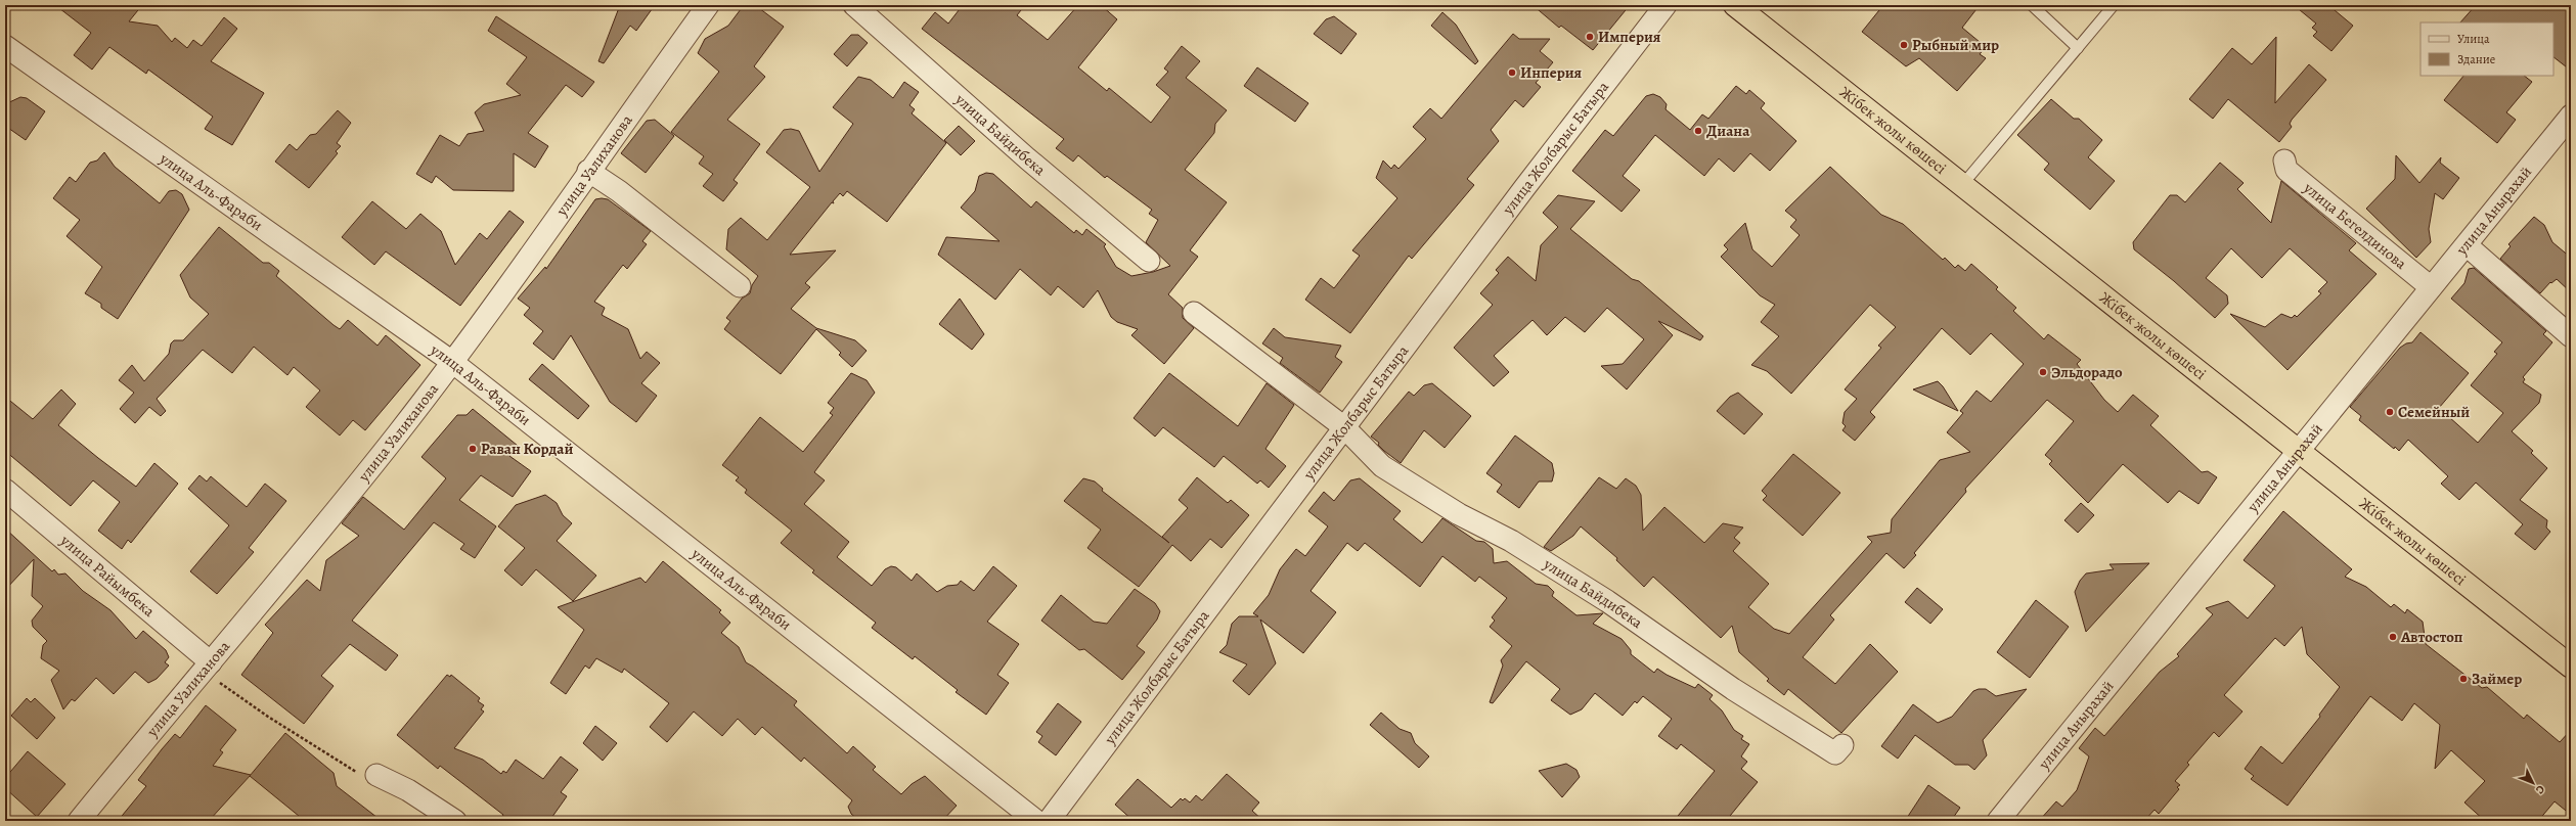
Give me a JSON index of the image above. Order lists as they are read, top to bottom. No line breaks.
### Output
{"streets":{"highway":["Жібек жолы көшесі"],"street":["улица Байдибека","улица Жолбарыс Батыра","улица Уалиханова","улица Аль-Фараби","улица Анырахай","улица Бегелдинова","улица Райымбека"]},"crossings":[["Жібек жолы көшесі","улица Анырахай"],["улица Байдибека","улица Жолбарыс Батыра"],["улица Уалиханова","улица Аль-Фараби"],["улица Уалиханова","улица Райымбека"],["улица Анырахай","улица Бегелдинова"]],"places":["Империя","Рыбный мир","Инперия","Диана","Эльдорадо","Семейный","Раван Кордай","Автостоп","Займер"],"legend":["Улица","Здание"],"north":"bottom right"}
